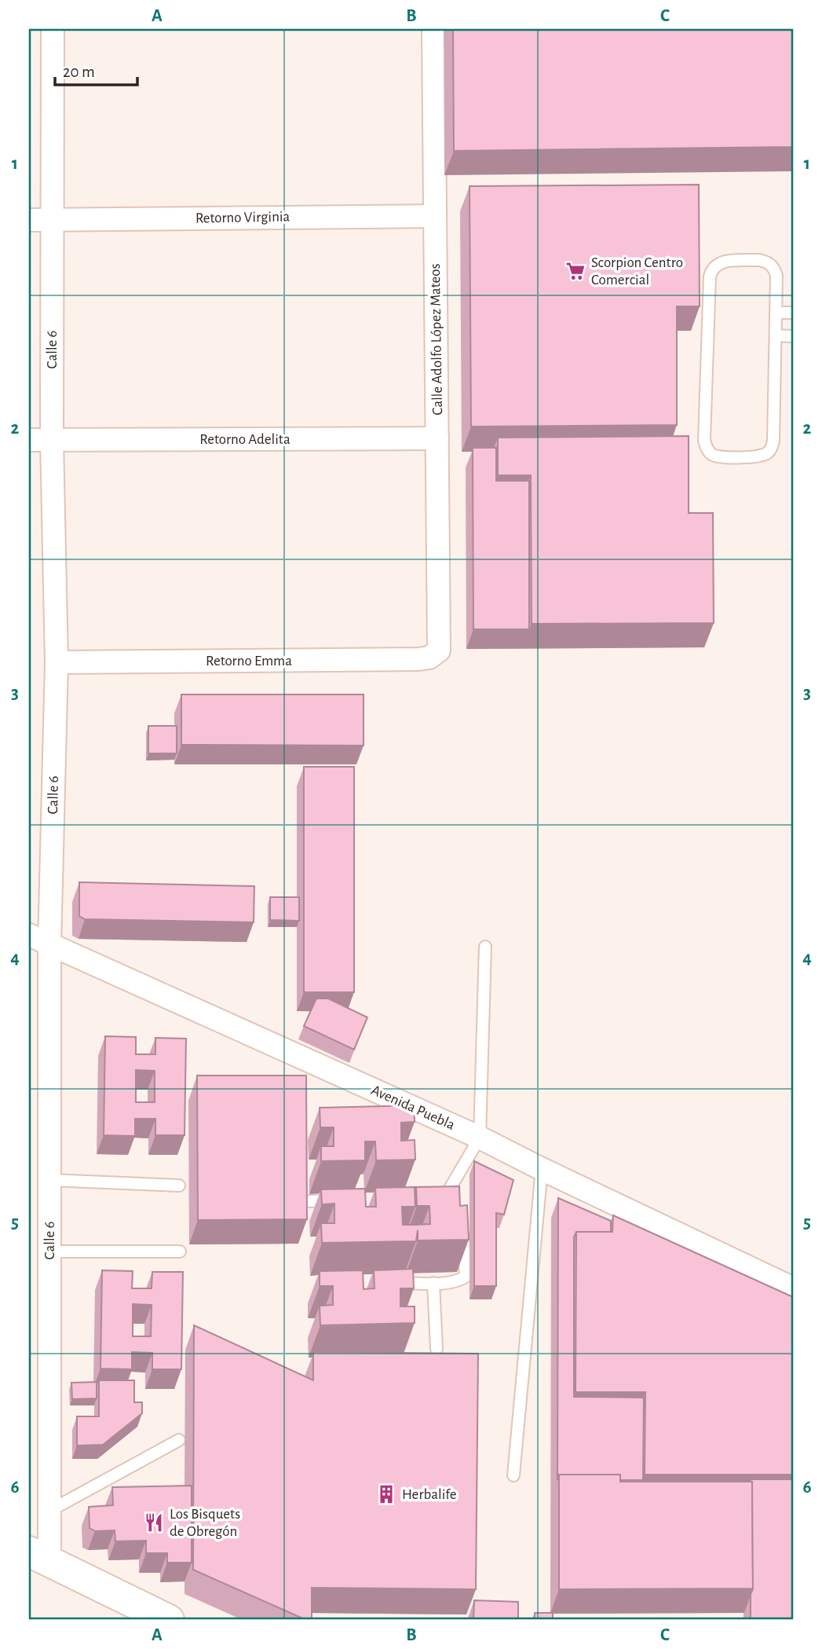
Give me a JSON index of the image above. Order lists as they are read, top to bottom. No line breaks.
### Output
{"streets":{"street":["Retorno Virginia","Calle Adolfo López Mateos","Calle 6","Retorno Adelita","Retorno Emma","Avenida Puebla"]},"crossings":[["Retorno Virginia","Calle Adolfo López Mateos"],["Retorno Virginia","Calle 6"],["Calle Adolfo López Mateos","Retorno Adelita"],["Calle Adolfo López Mateos","Retorno Emma"],["Calle 6","Retorno Adelita"],["Calle 6","Retorno Emma"],["Calle 6","Avenida Puebla"]],"places":{"supermarket":["Scorpion Centro Comercial"],"building":["Herbalife"],"restaurant":["Los Bisquets de Obregón"]},"scale_bar":"20 m","grid":{"columns":["A","B","C"],"rows":["1","2","3","4","5","6"]}}
